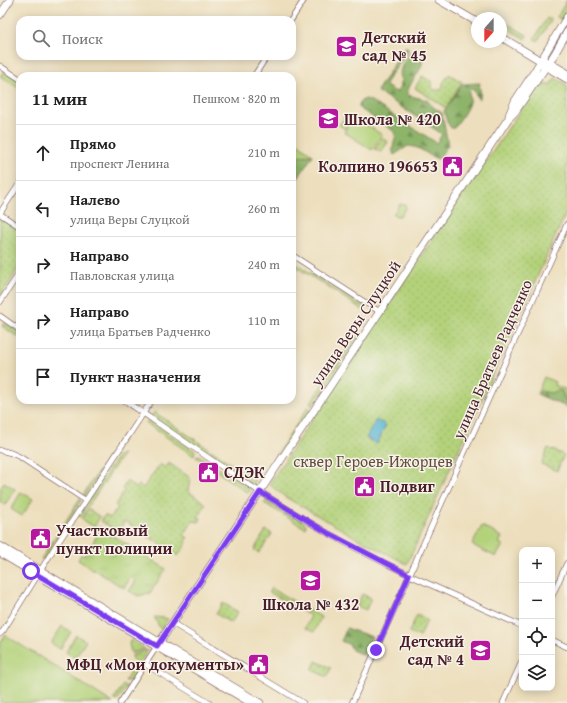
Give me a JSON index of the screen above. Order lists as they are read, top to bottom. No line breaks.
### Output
{"streets":{"street":["улица Веры Слуцкой","улица Братьев Радченко"]},"parks":["сквер Героев-Ижорцев"],"places":{"school or university":["Детский сад № 45","Школа № 420","Школа № 432","Детский сад № 4"],"public building":["Колпино 196653","СДЭК","Подвиг","Участковый пункт полиции","МФЦ «Мои документы»"]},"north":"bottom","page":{"search":"Поиск","heading":["11 мин","Пешком · 820 m"],"list":[["Прямо","проспект Ленина","210 m"],["Налево","улица Веры Слуцкой","260 m"],["Направо","Павловская улица","240 m"],["Направо","улица Братьев Радченко","110 m"],"Пункт назначения"],"map_buttons":["+","−"]}}
